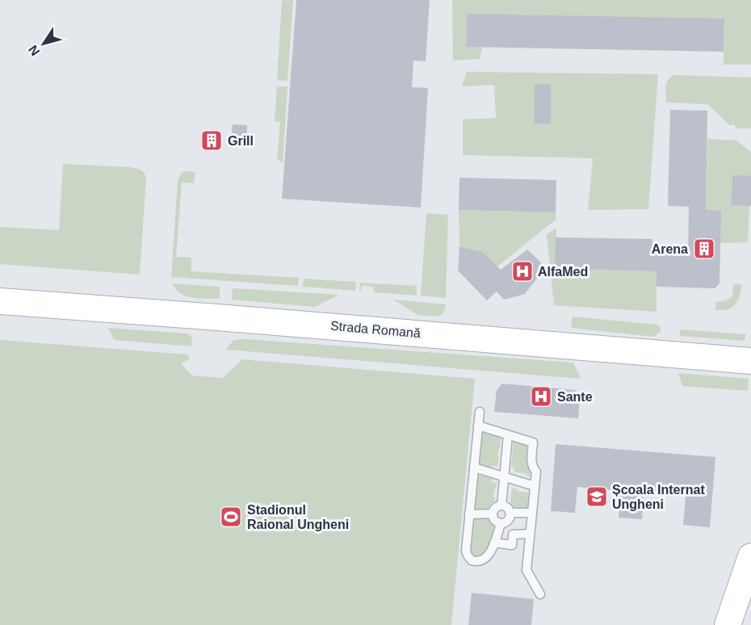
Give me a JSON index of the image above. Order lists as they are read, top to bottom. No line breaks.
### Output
{"streets":{"main road":["Strada Romană"]},"places":{"building":["Grill","Arena"],"hospital":["AlfaMed","Sante"],"school or university":["Școala Internat Ungheni"],"sports":["Stadionul Raional Ungheni"]},"north":"bottom left"}
